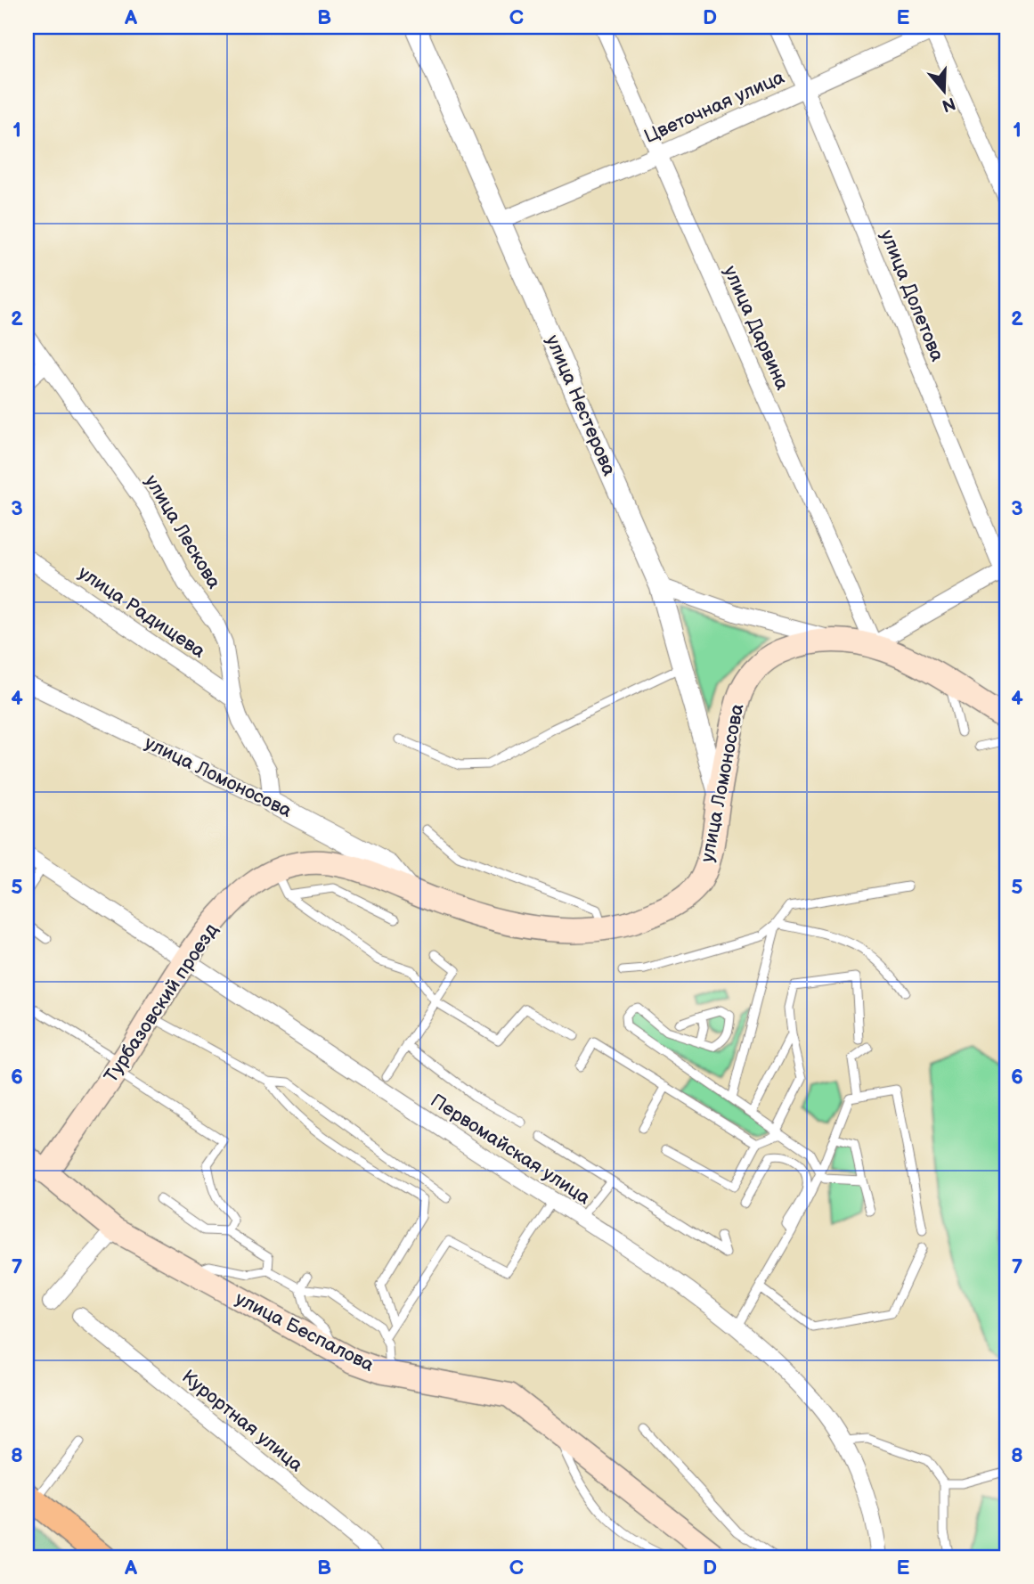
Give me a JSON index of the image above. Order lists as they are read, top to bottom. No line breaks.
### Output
{"streets":{"main road":["улица Ломоносова","Турбазовский проезд","улица Беспалова"],"street":["Цветочная улица","улица Долетова","улица Дарвина","улица Нестерова","улица Лескова","улица Радищева","Первомайская улица","Курортная улица"]},"crossings":[["Цветочная улица","улица Долетова"],["Цветочная улица","улица Дарвина"],["Цветочная улица","улица Нестерова"],["улица Дарвина","улица Ломоносова"],["улица Нестерова","улица Ломоносова"],["улица Лескова","улица Радищева"],["улица Лескова","улица Ломоносова"],["улица Ломоносова","Турбазовский проезд"],["Турбазовский проезд","Первомайская улица"],["Турбазовский проезд","улица Беспалова"]],"north":"bottom","grid":{"columns":["A","B","C","D","E"],"rows":["1","2","3","4","5","6","7","8"]}}
